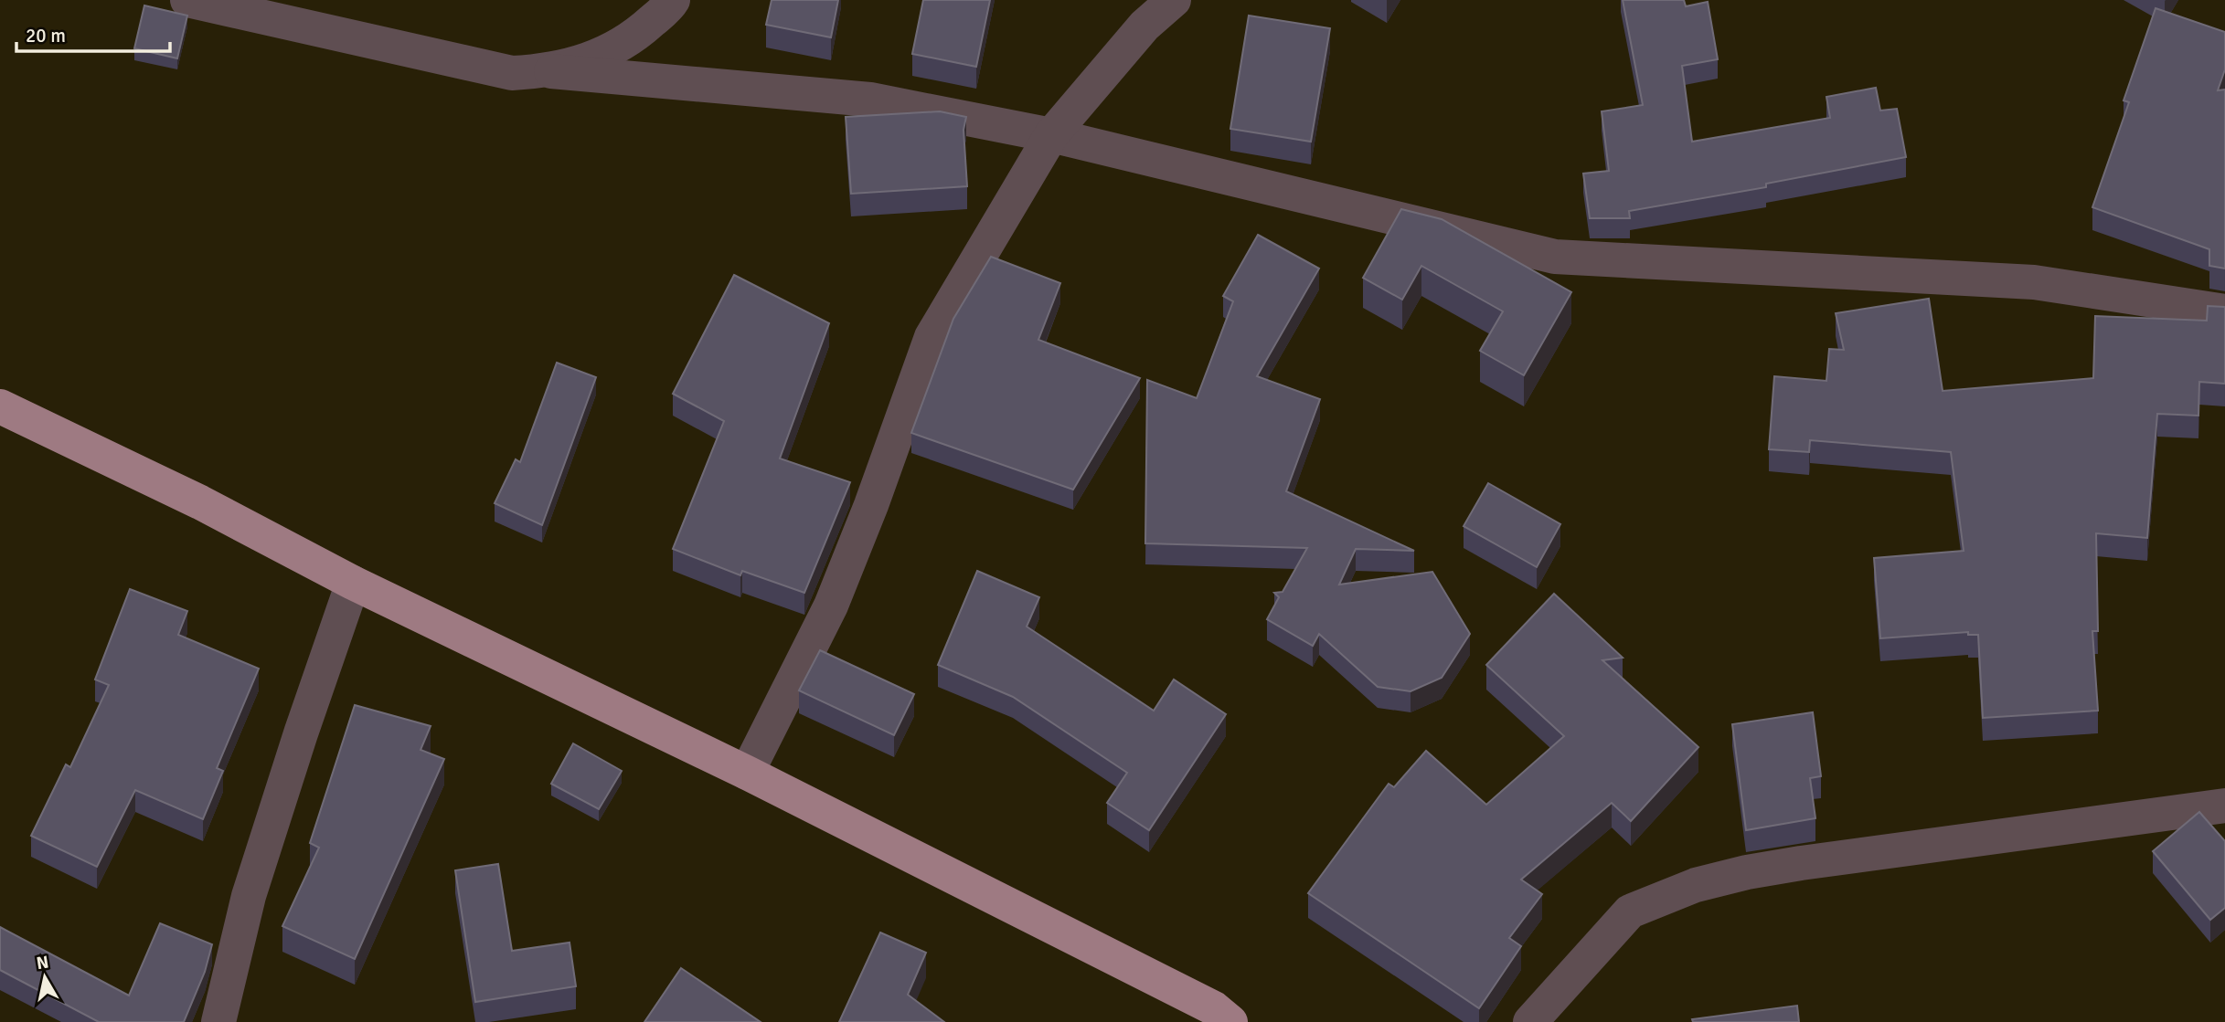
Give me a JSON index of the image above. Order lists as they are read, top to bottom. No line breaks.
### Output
{"scale_bar":"20 m","north":"top"}
